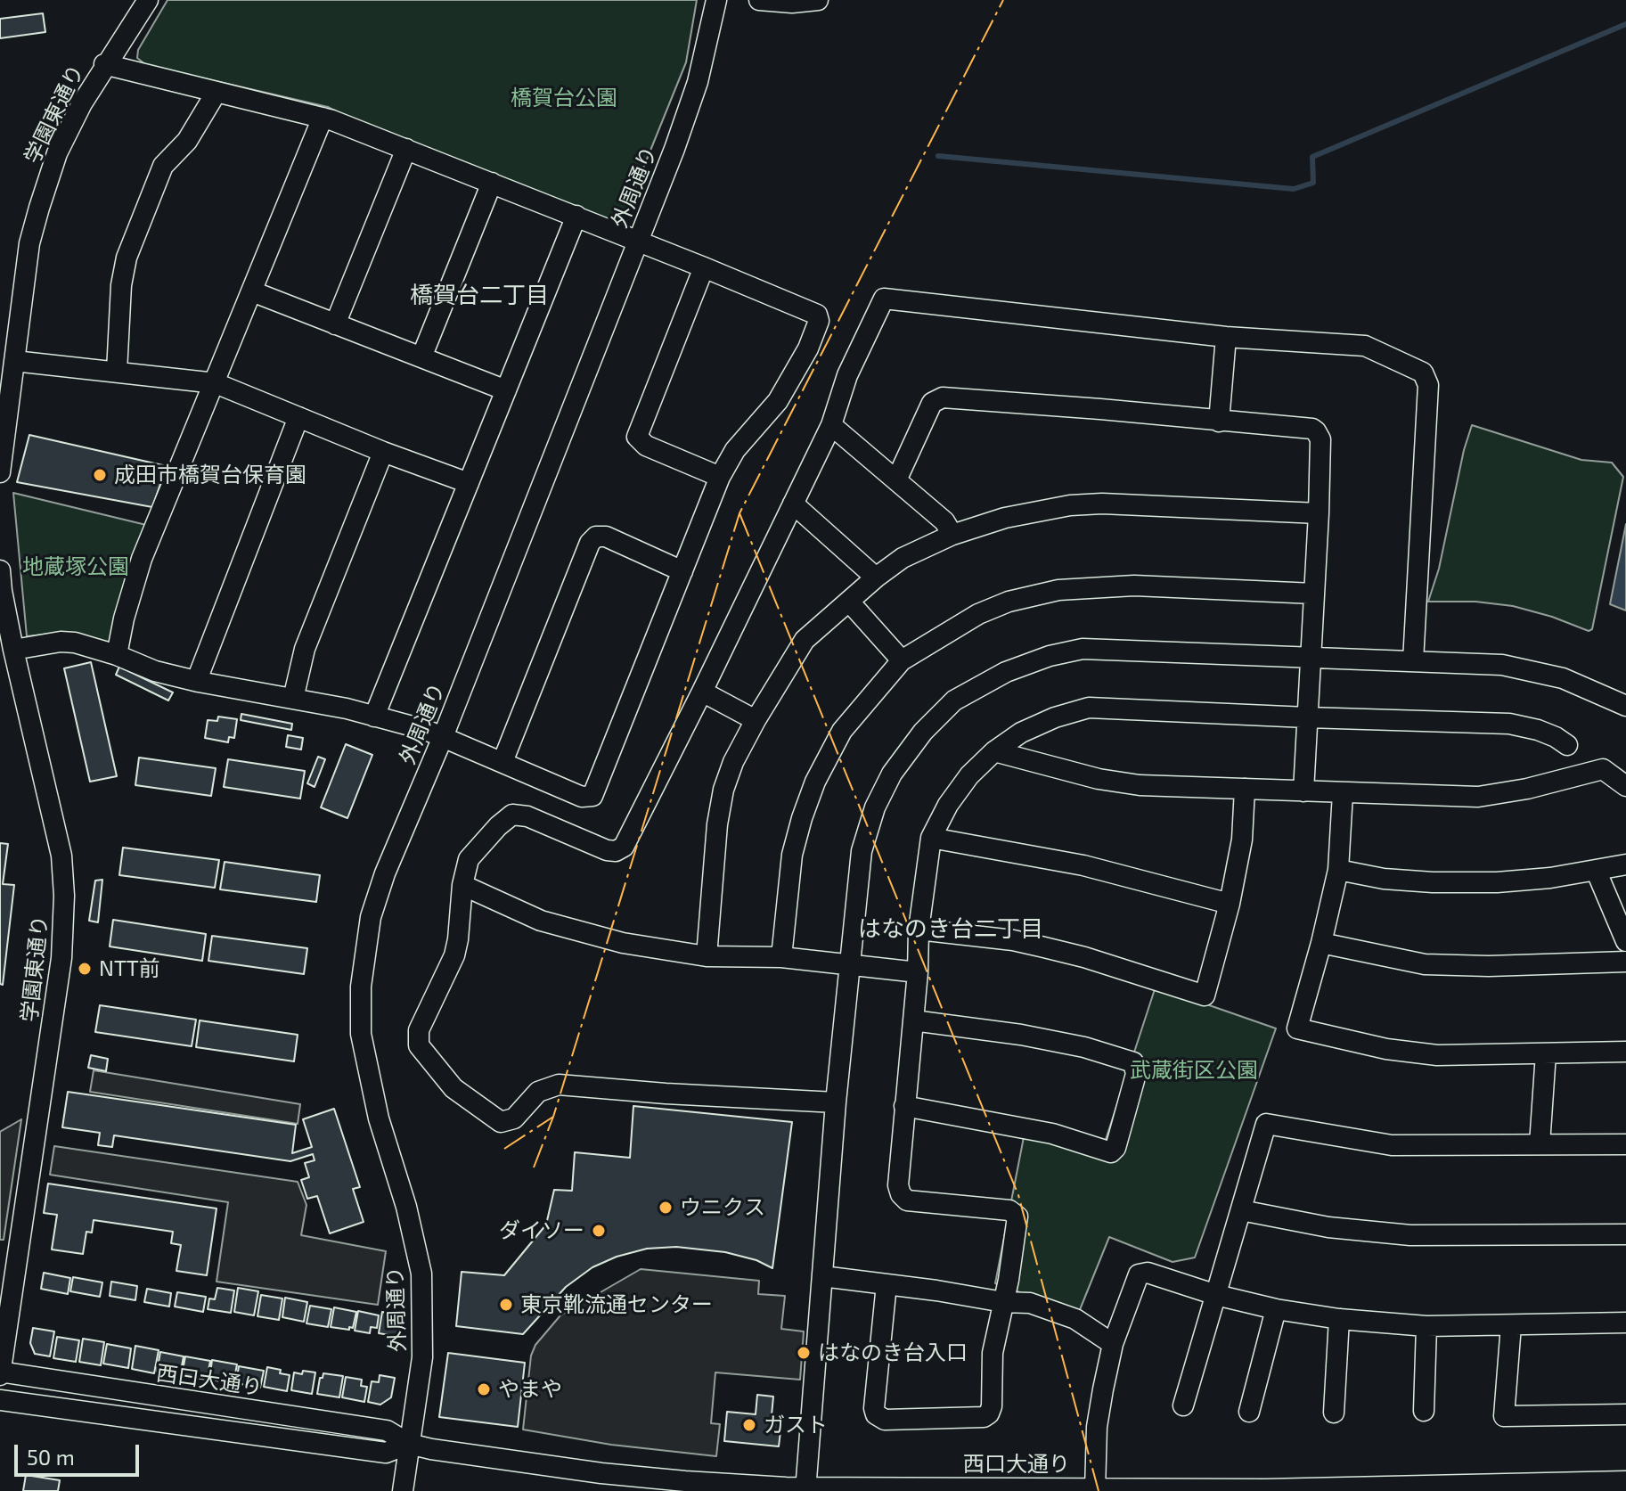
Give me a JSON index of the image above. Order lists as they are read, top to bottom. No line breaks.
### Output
{"streets":{"street":["学園東通り","外周通り","西口大通り"]},"crossings":[["学園東通り","西口大通り"],["外周通り","西口大通り"]],"districts":["橋賀台二丁目","はなのき台二丁目"],"parks":["橋賀台公園","地蔵塚公園","武蔵街区公園"],"places":["成田市橋賀台保育園","NTT前","ウニクス","ダイソー","東京靴流通センター","はなのき台入口","やまや","ガスト"],"scale_bar":"50 m"}
